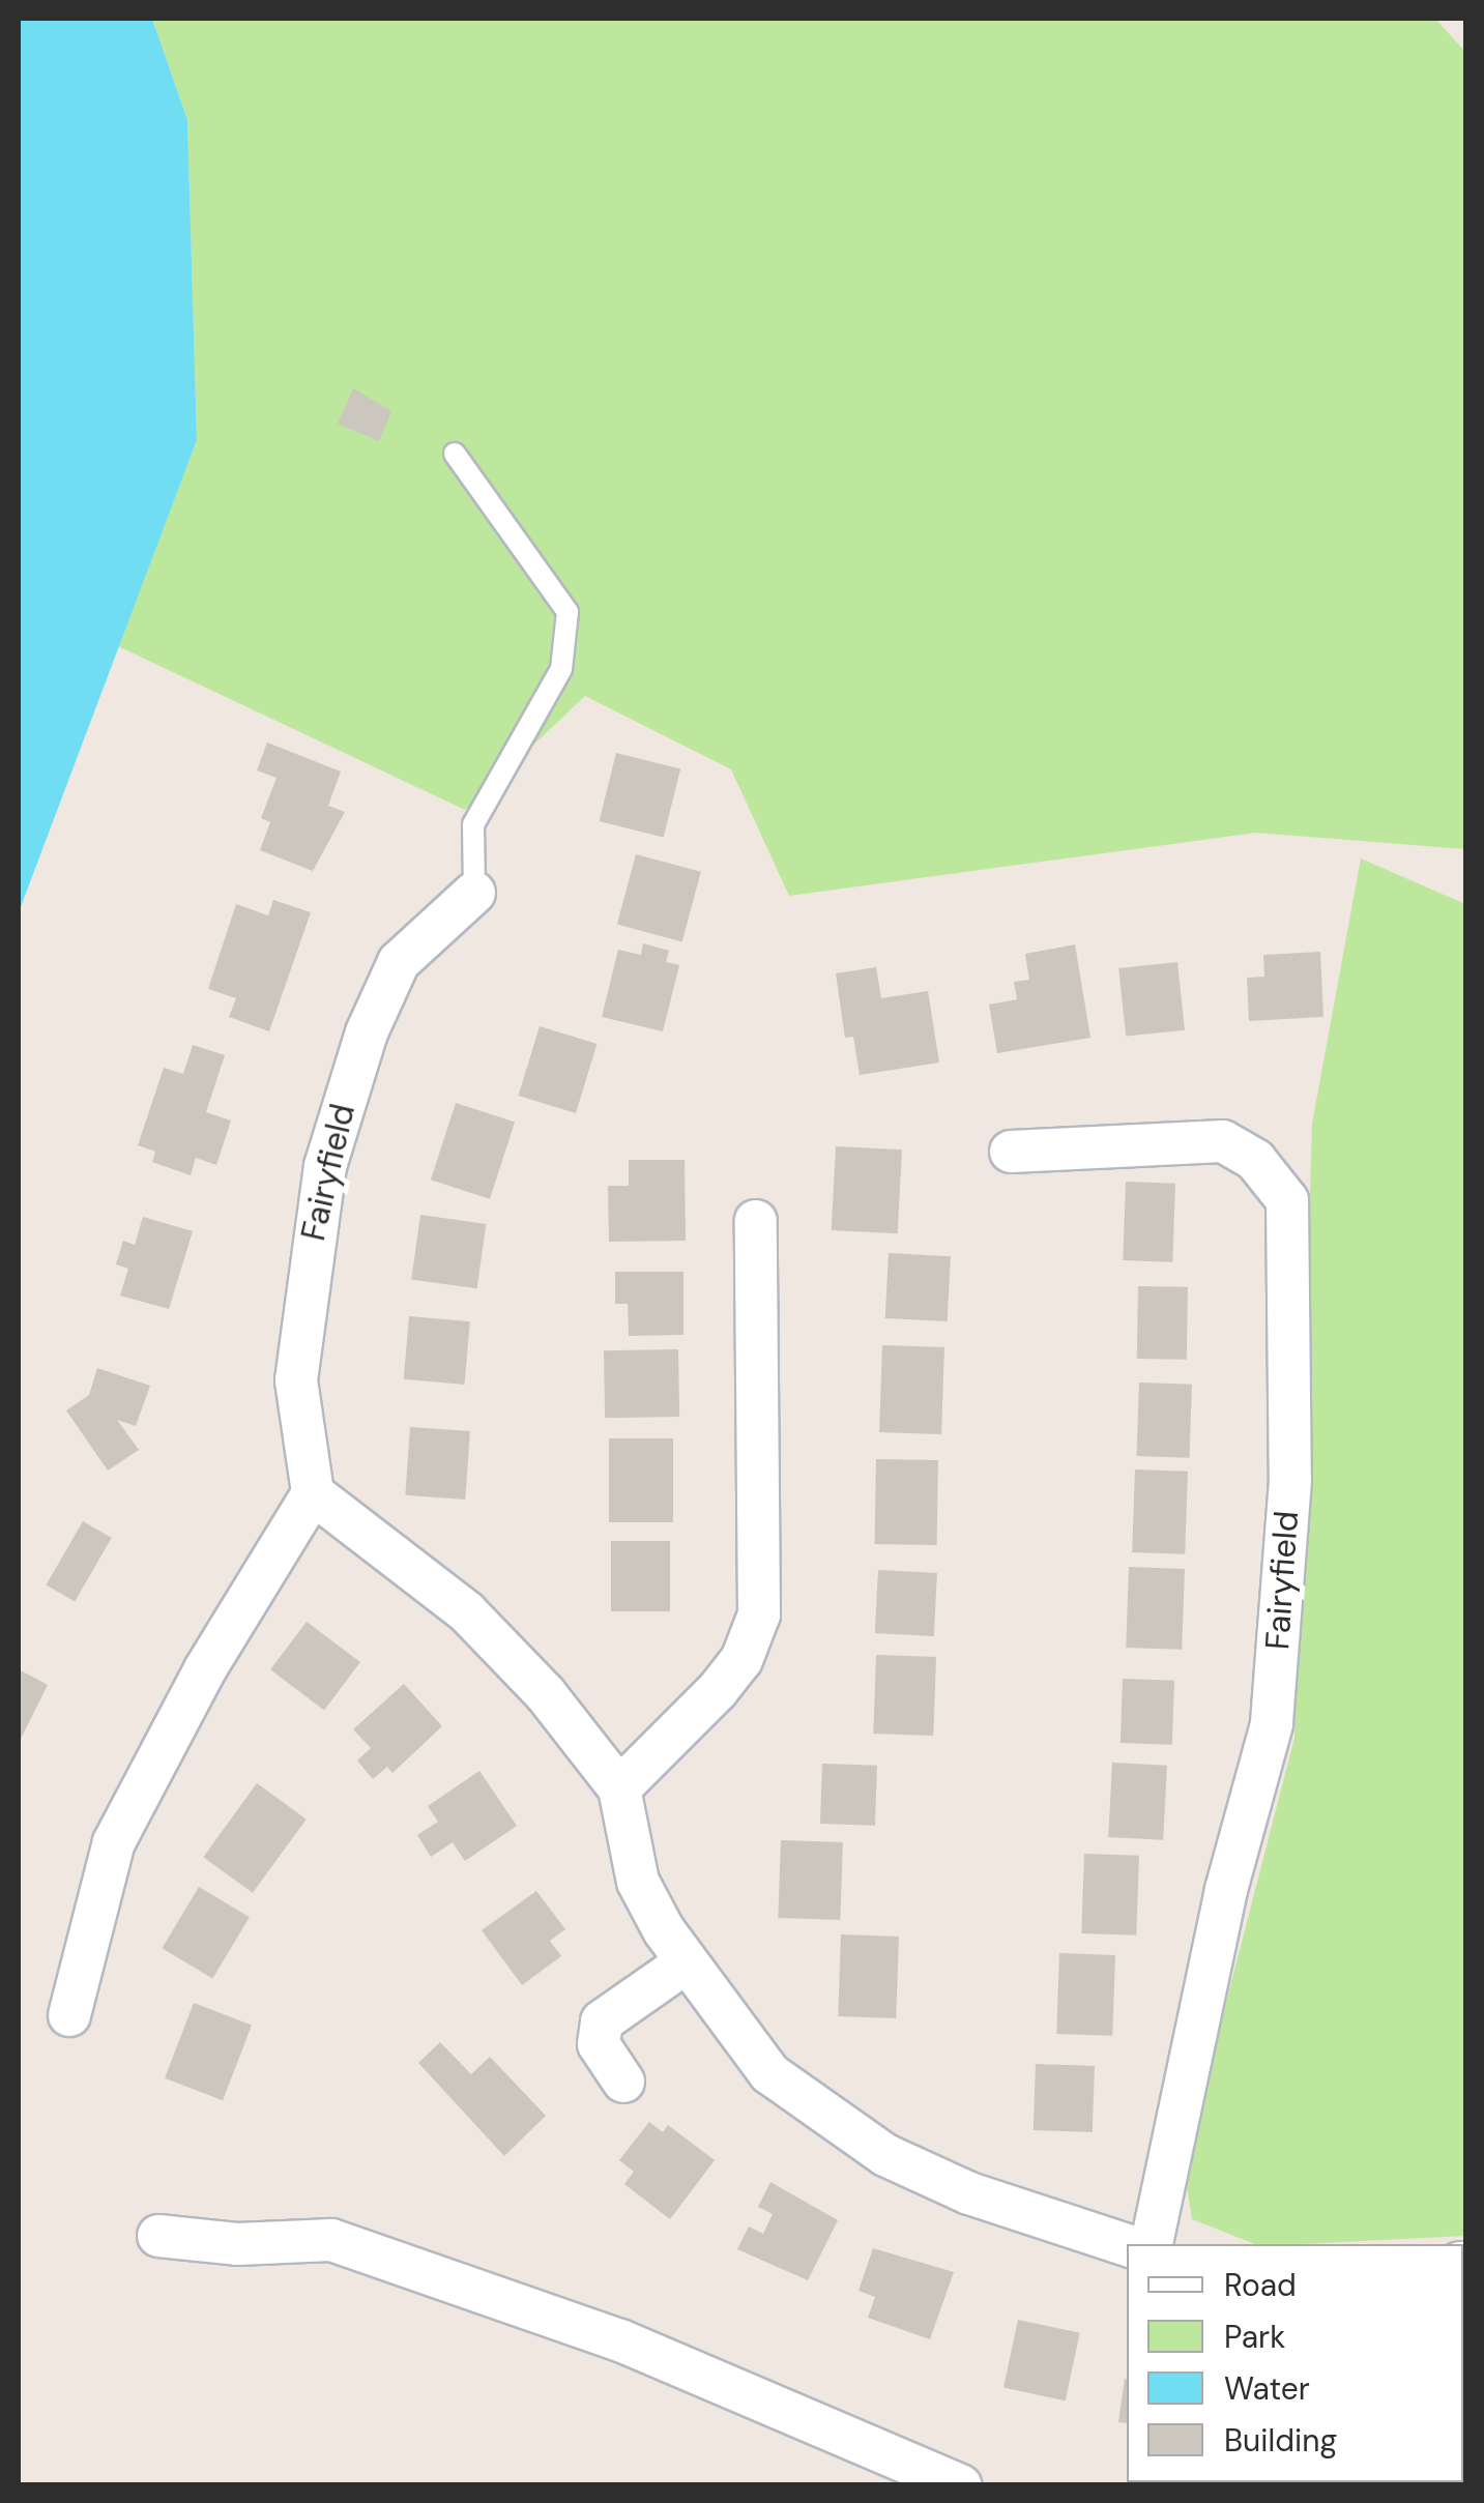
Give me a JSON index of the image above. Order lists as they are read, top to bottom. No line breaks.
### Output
{"streets":{"street":["Fairyfield"]},"legend":["Road","Park","Water","Building"]}
